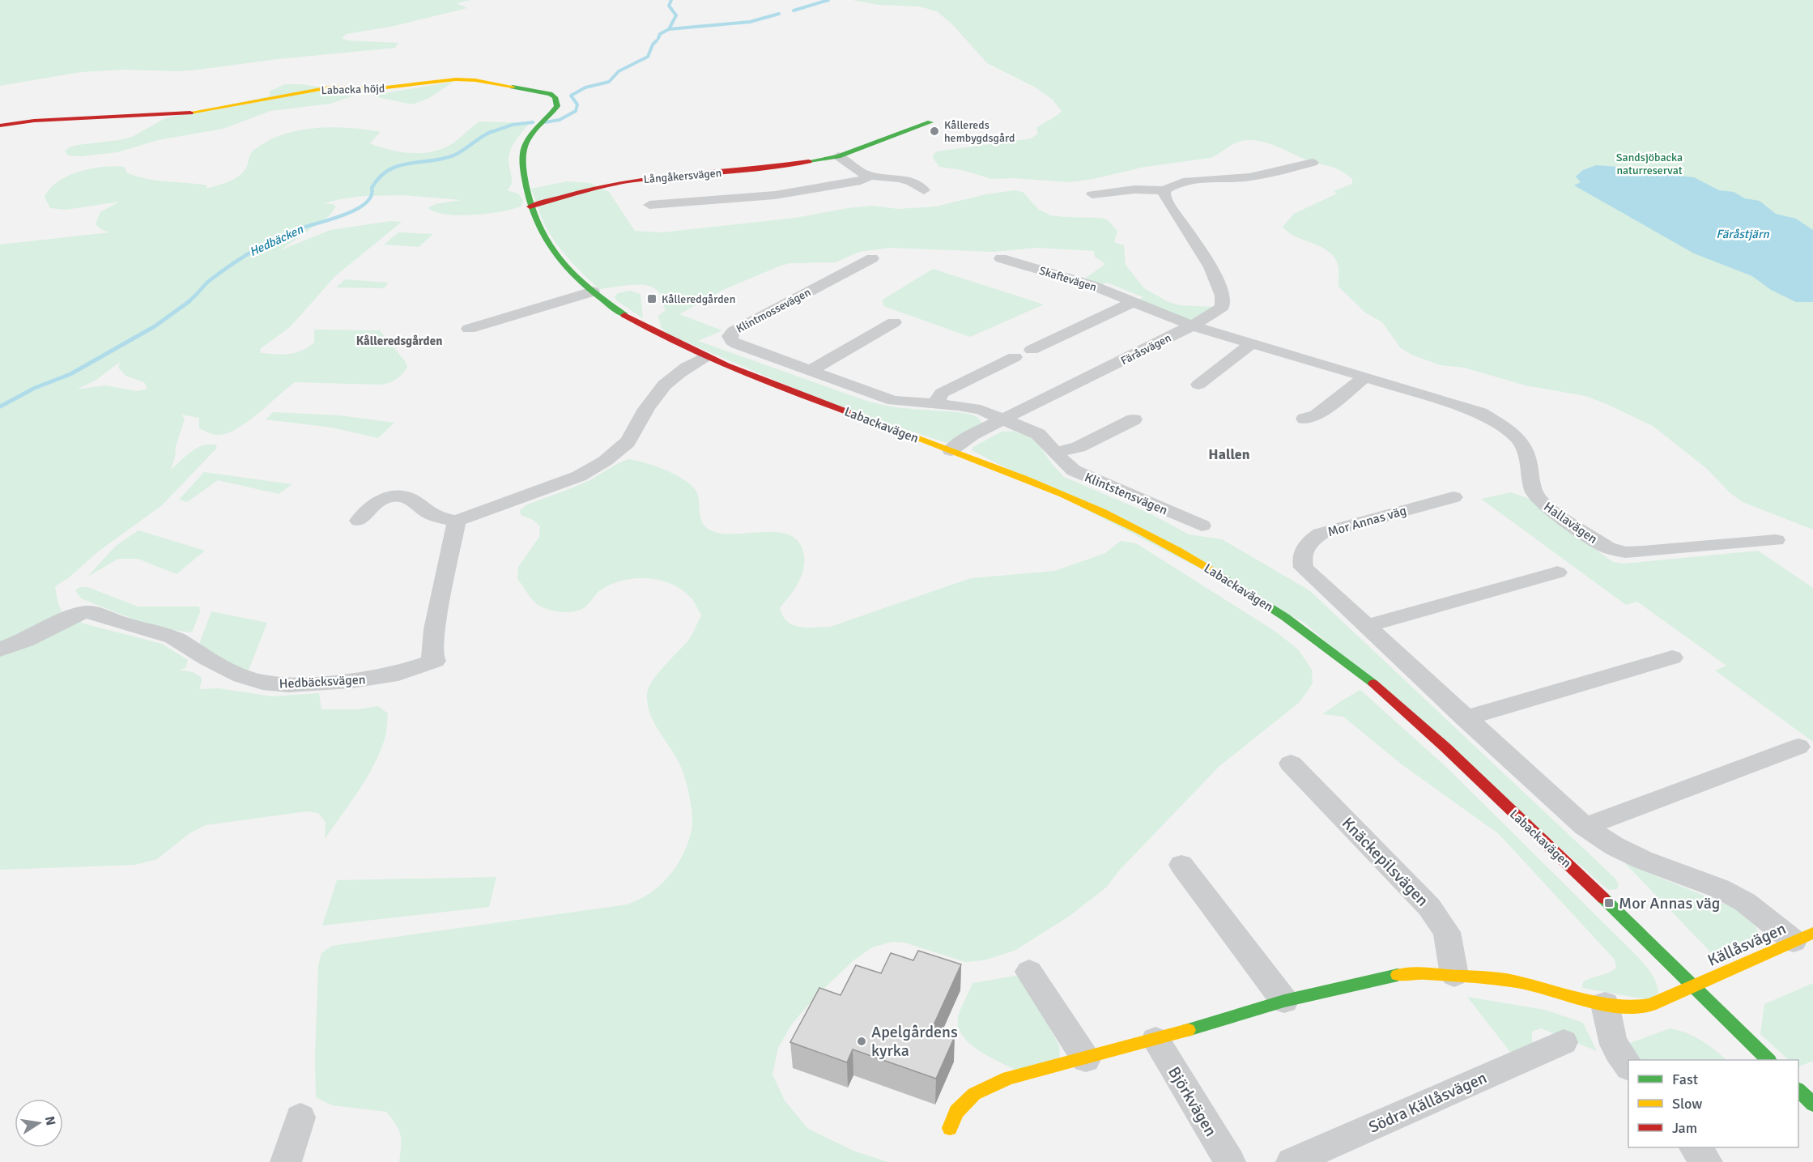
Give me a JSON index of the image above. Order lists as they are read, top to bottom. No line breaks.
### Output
{"streets":{"street":["Labacka höjd","Långåkersvägen","Skaftevägen","Klintmossevägen","Färåsvägen","Labackavägen","Klintstensvägen","Mor Annas väg","Hallavägen","Hedbäcksvägen","Knäckepilsvägen","Källåsvägen","Björkvägen","Södra Källåsvägen"]},"crossings":[["Labacka höjd","Långåkersvägen"],["Labacka höjd","Labackavägen"],["Långåkersvägen","Labackavägen"],["Skaftevägen","Färåsvägen"],["Skaftevägen","Hallavägen"],["Klintmossevägen","Färåsvägen"],["Klintmossevägen","Klintstensvägen"],["Färåsvägen","Labackavägen"],["Färåsvägen","Klintstensvägen"],["Färåsvägen","Hallavägen"],["Labackavägen","Källåsvägen"],["Mor Annas väg","Källåsvägen"]],"districts":["Kålleredsgården","Hallen"],"water":["Färåstjärn","Hedbäcken"],"parks":["Sandsjöbacka naturreservat"],"places":{"other":["Kållereds hembygdsgård","Apelgårdens kyrka"],"transit":["Kålleredgården","Mor Annas väg"]},"legend":["Fast","Slow","Jam"],"north":"right"}
